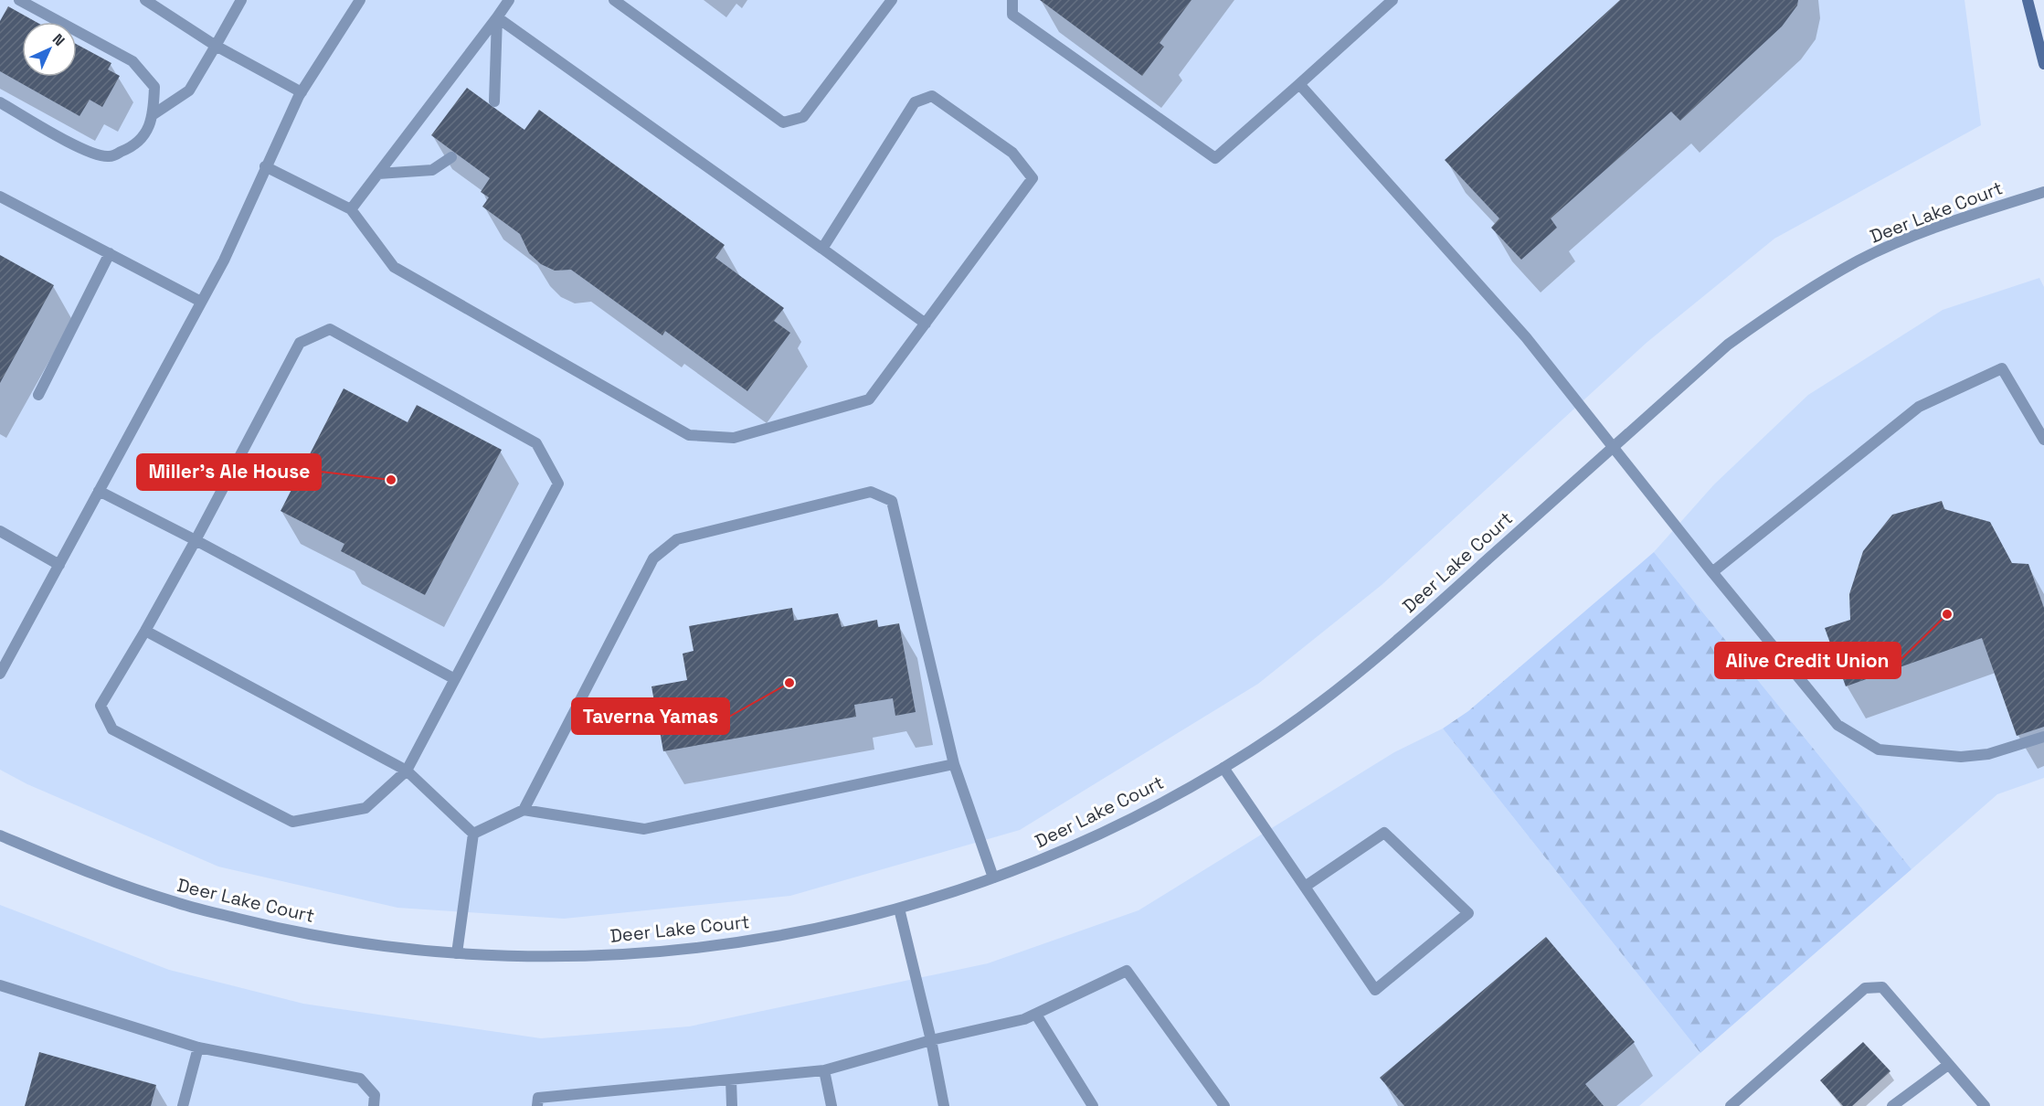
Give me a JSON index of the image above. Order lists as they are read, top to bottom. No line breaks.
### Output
{"streets":{"street":["Deer Lake Court"]},"places":["Miller's Ale House","Alive Credit Union","Taverna Yamas"],"north":"top right"}
